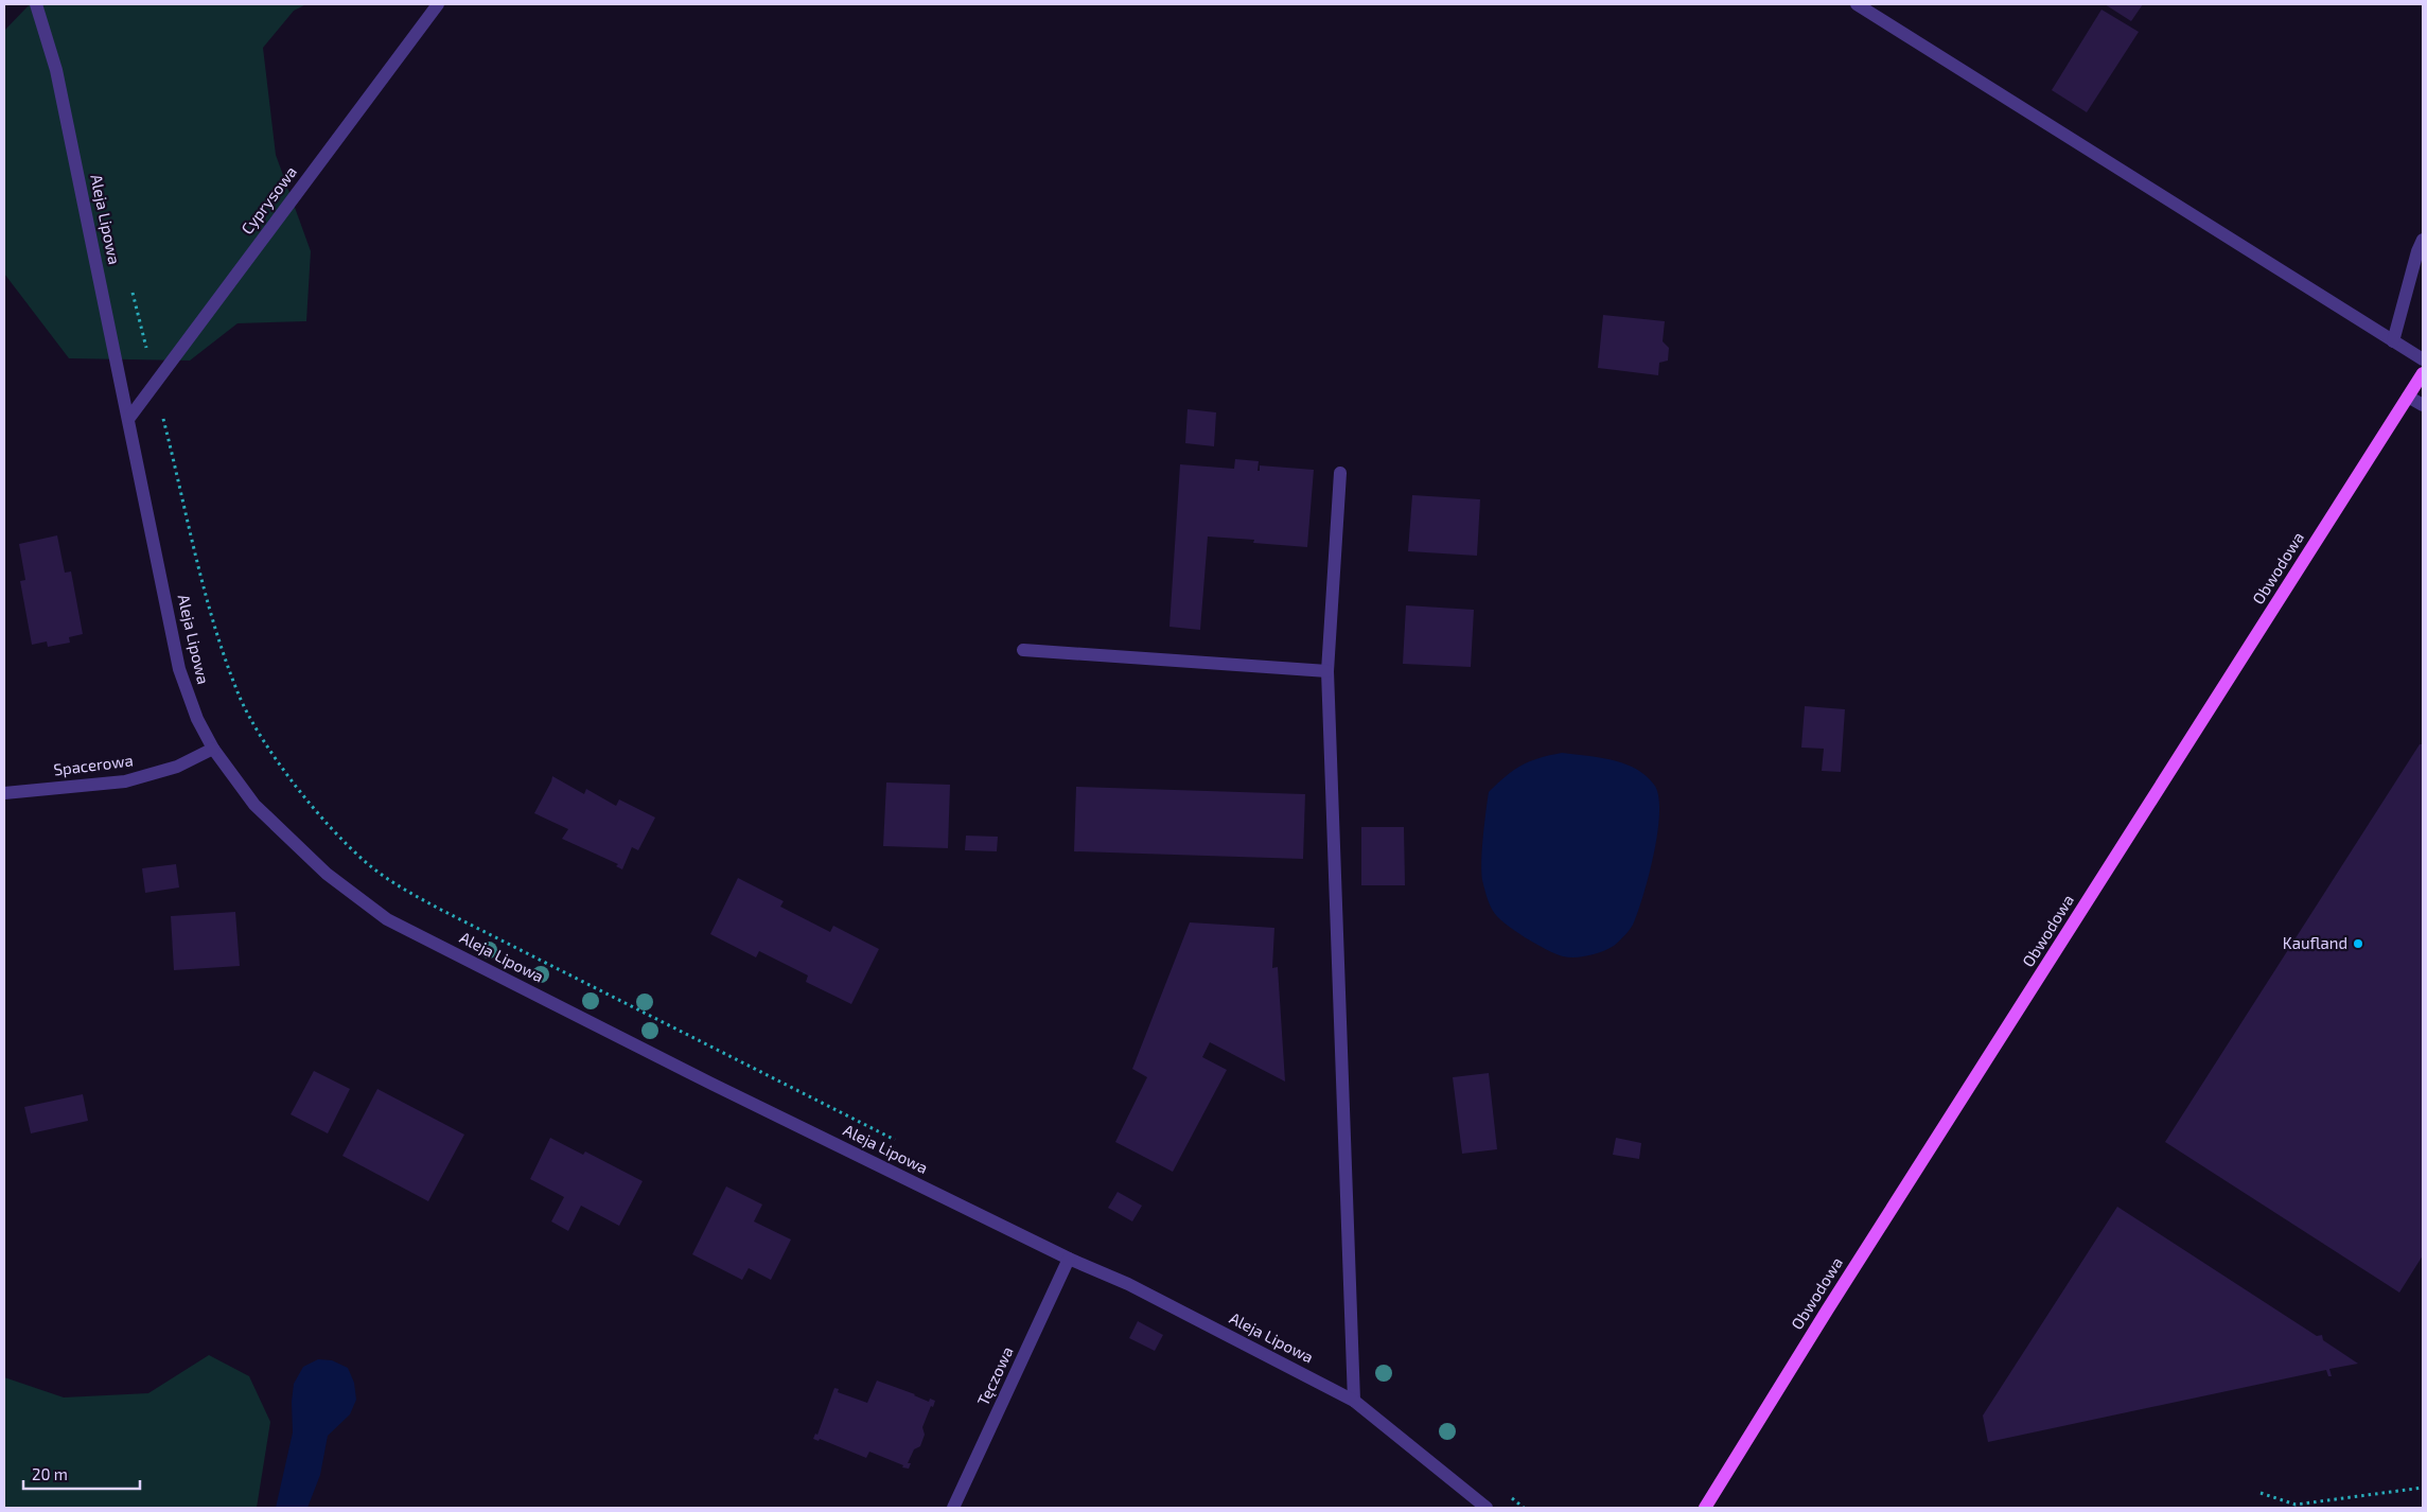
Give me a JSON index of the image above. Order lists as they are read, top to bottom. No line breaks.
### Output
{"streets":{"main road":["Obwodowa"],"street":["Cyprysowa","Aleja Lipowa","Spacerowa","Tęczowa"]},"crossings":[["Cyprysowa","Aleja Lipowa"],["Aleja Lipowa","Spacerowa"],["Aleja Lipowa","Tęczowa"]],"places":["Kaufland"],"scale_bar":"20 m"}
